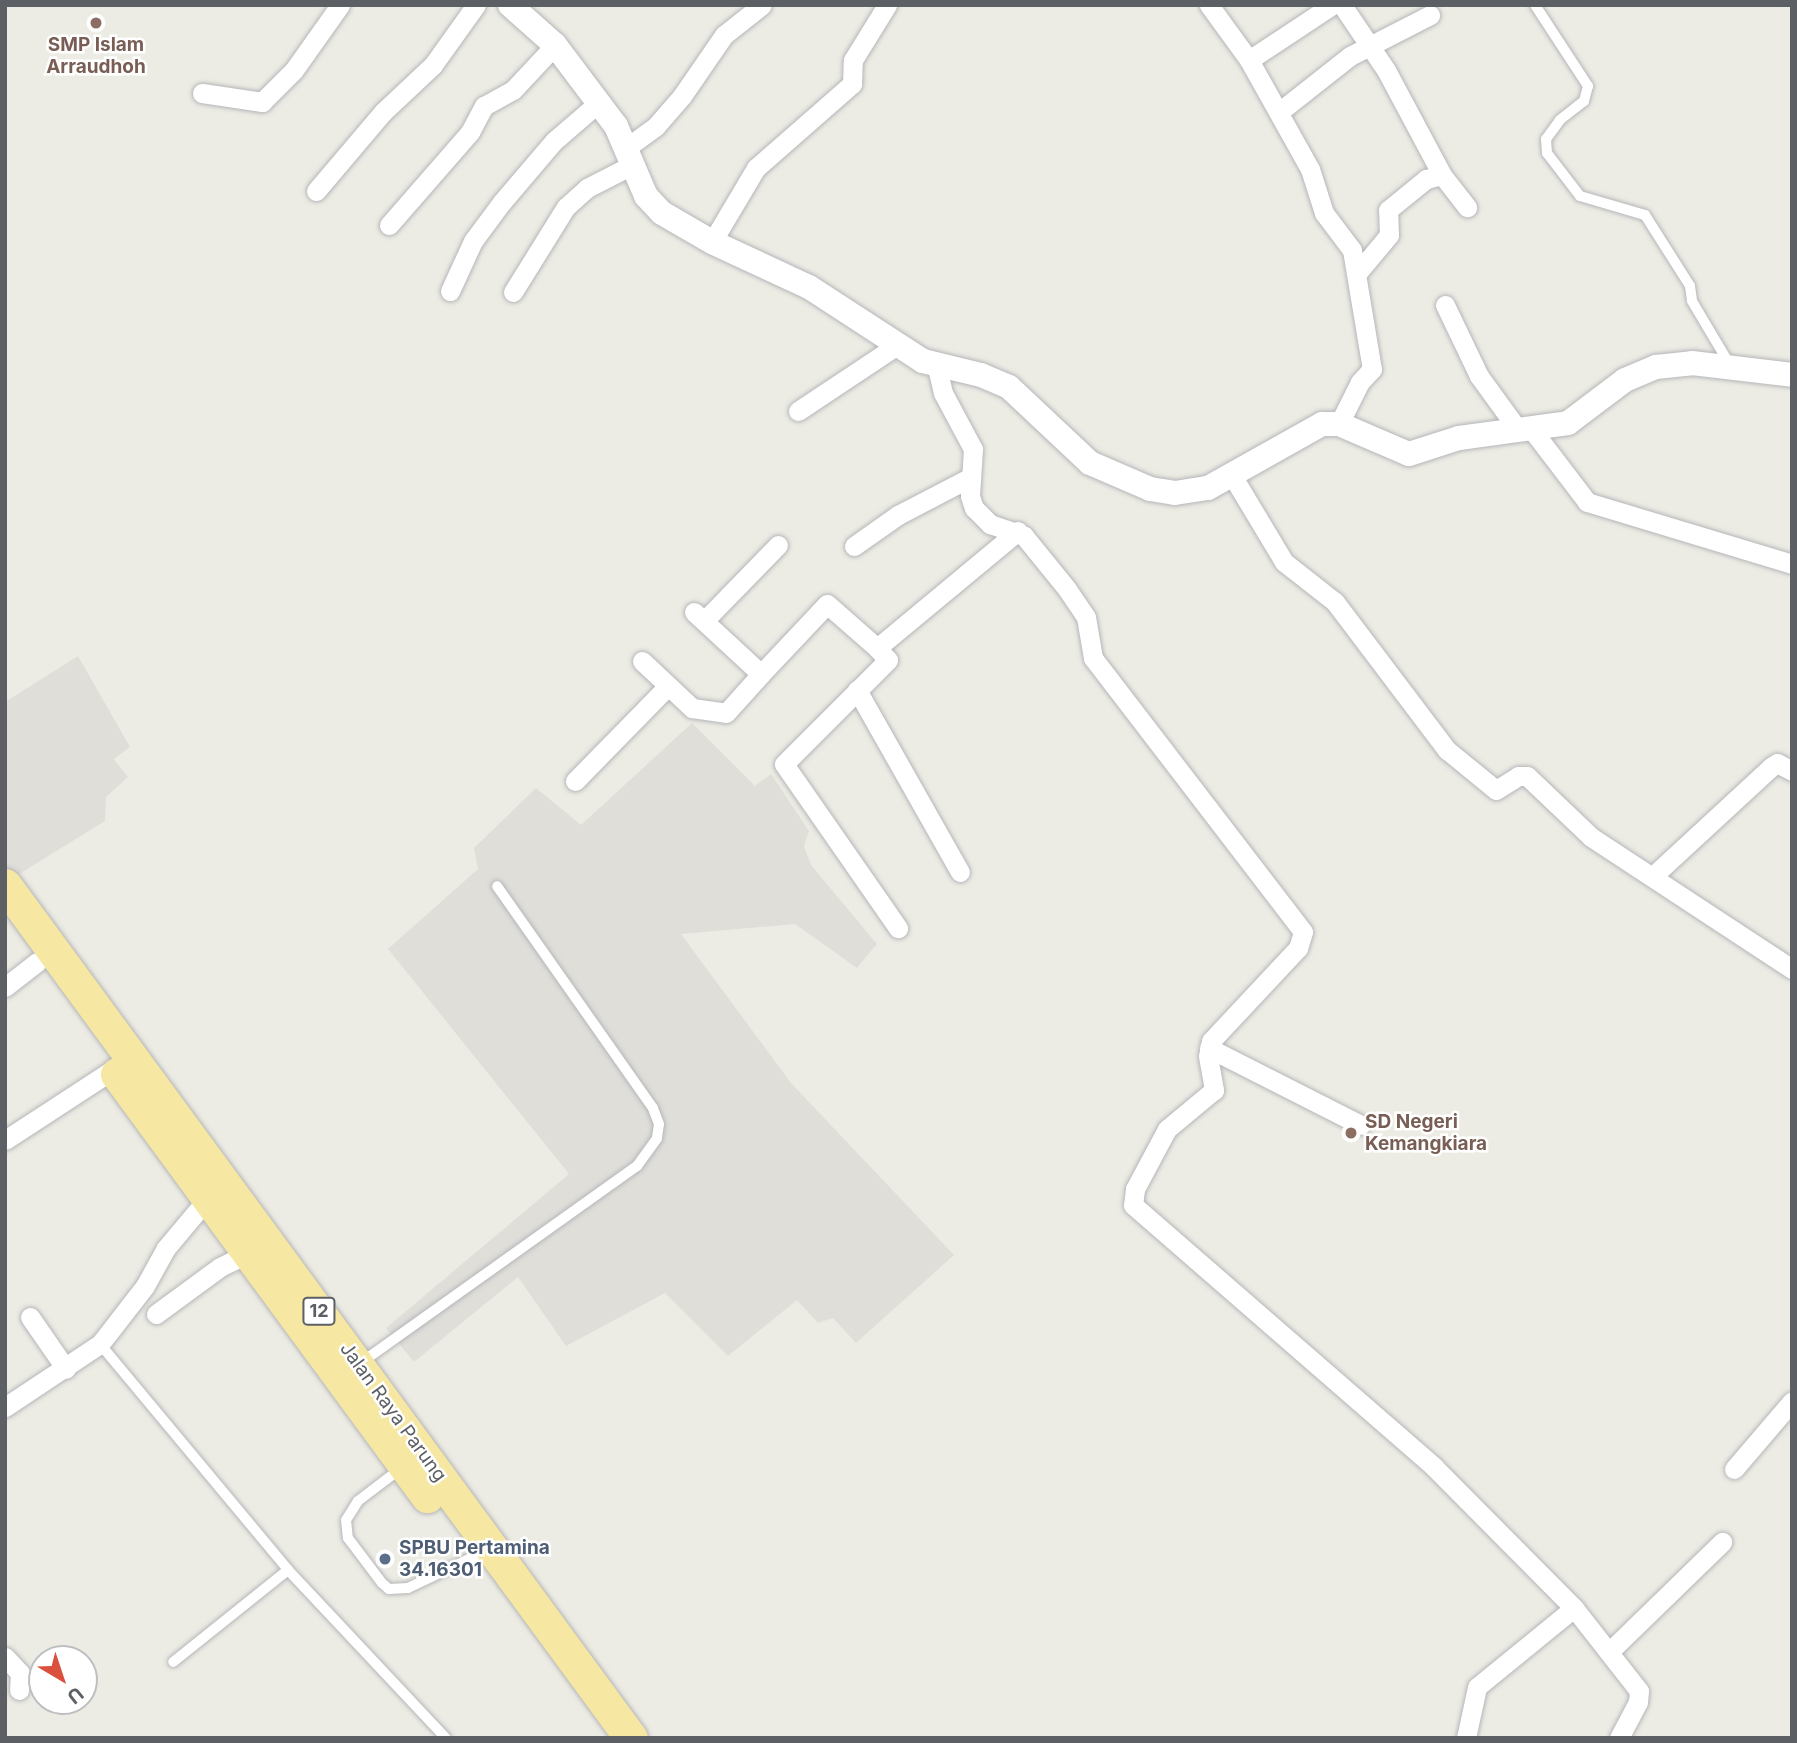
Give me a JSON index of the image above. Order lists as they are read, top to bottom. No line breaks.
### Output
{"streets":{"highway":["12","Jalan Raya Parung"]},"places":["SMP Islam Arraudhoh","SD Negeri Kemangkiara","SPBU Pertamina 34.16301"],"north":"bottom right"}
